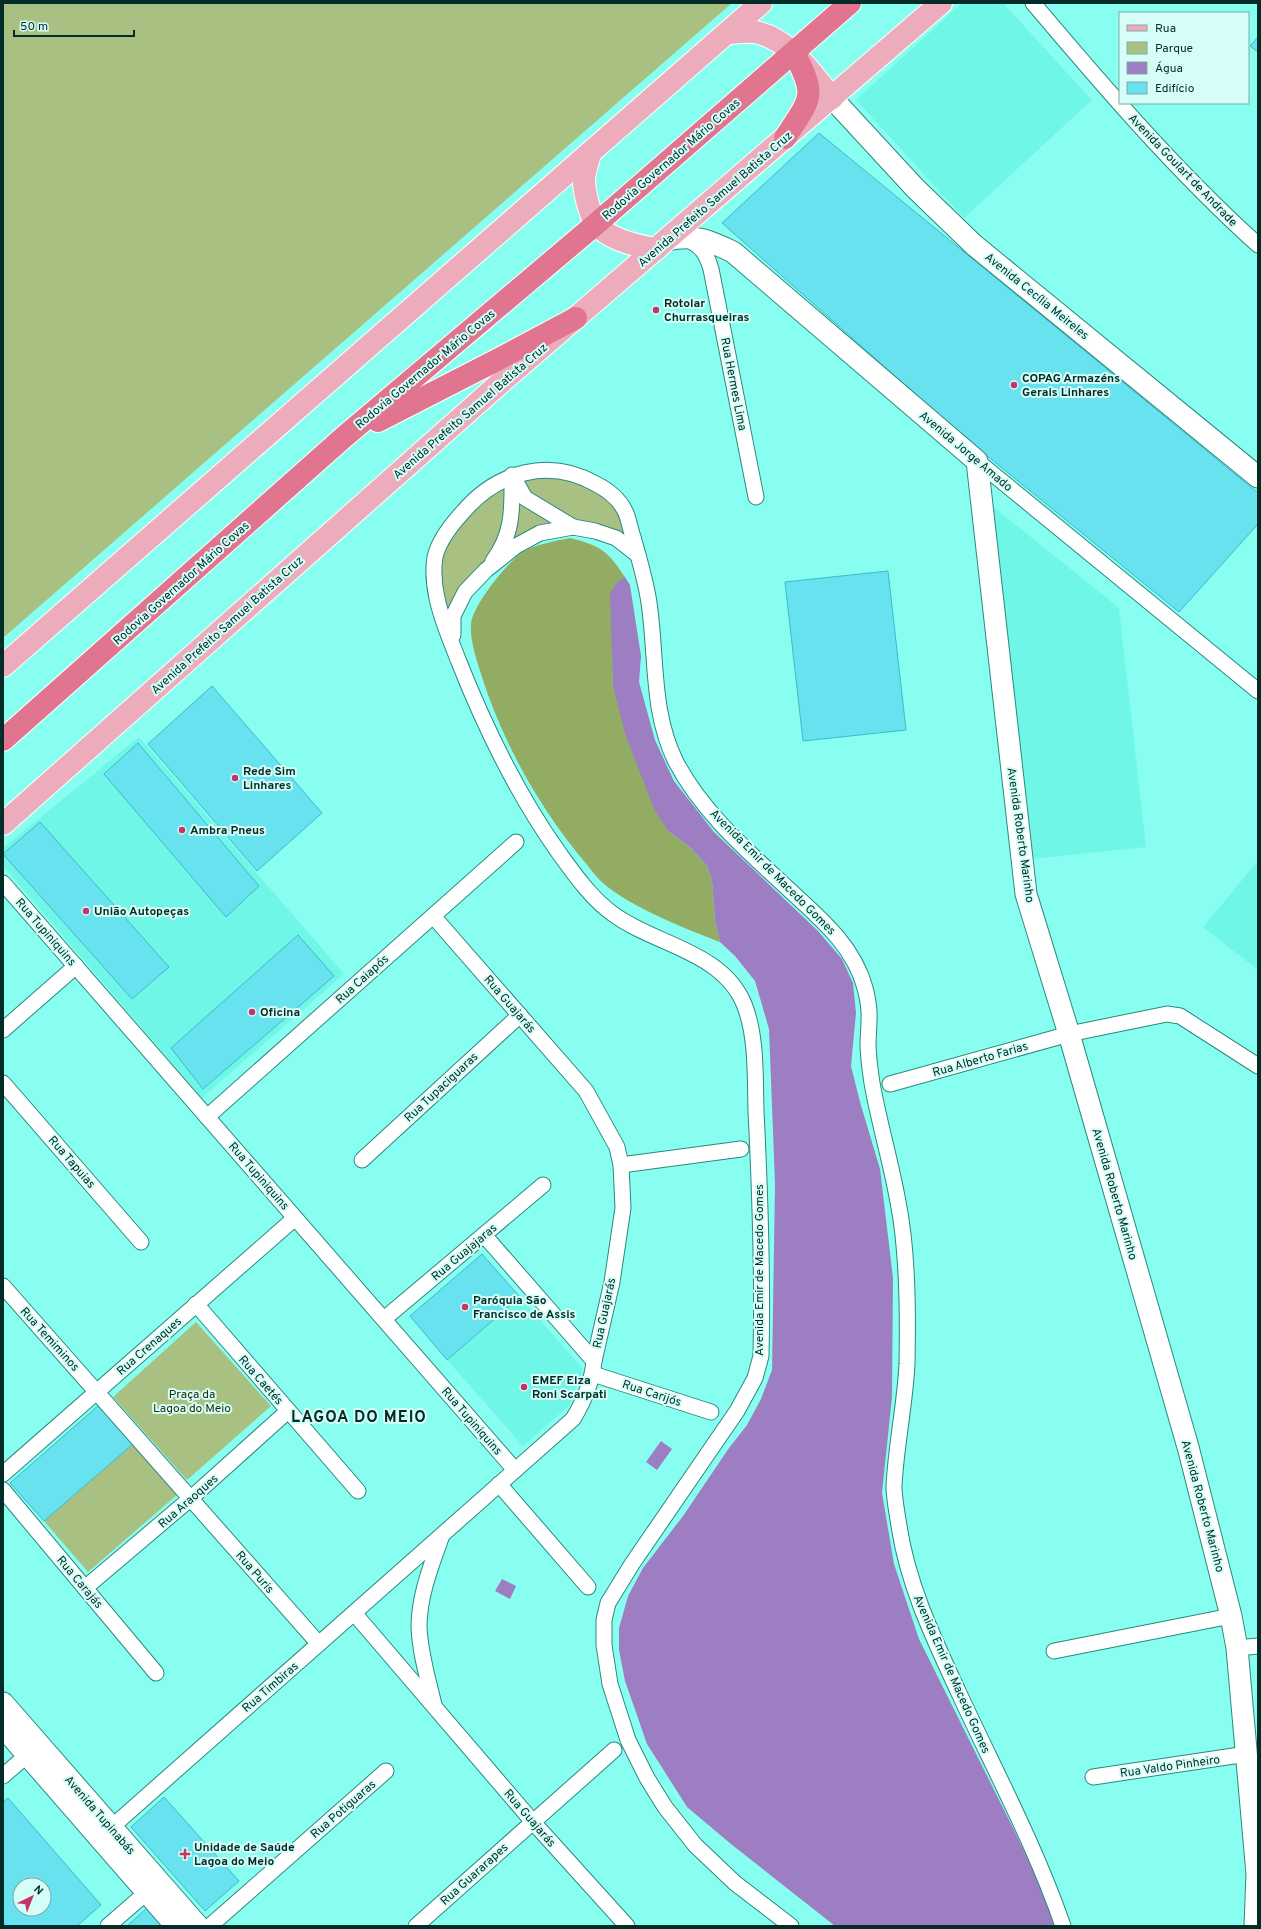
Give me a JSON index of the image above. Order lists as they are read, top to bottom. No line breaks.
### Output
{"streets":{"highway":["Rodovia Governador Mário Covas"],"main road":["Avenida Prefeito Samuel Batista Cruz","Avenida Cecília Meireles","Avenida Jorge Amado","Avenida Roberto Marinho","Avenida Tupinabás"],"street":["Avenida Goulart de Andrade","Rua Hermes Lima","Avenida Emir de Macedo Gomes","Rua Tupiniquins","Rua Caiapós","Rua Guajarás","Rua Alberto Farias","Rua Tupaciguaras","Rua Tapuias","Rua Guajajaras","Rua Temiminos","Rua Crenaques","Rua Caetés","Rua Carijós","Rua Araoques","Rua Puris","Rua Carajás","Rua Timbiras","Rua Valdo Pinheiro","Rua Potiguaras","Rua Guararapes"]},"crossings":[["Avenida Prefeito Samuel Batista Cruz","Avenida Cecília Meireles"],["Avenida Prefeito Samuel Batista Cruz","Rua Hermes Lima"],["Avenida Prefeito Samuel Batista Cruz","Avenida Jorge Amado"],["Rua Hermes Lima","Avenida Jorge Amado"],["Avenida Jorge Amado","Avenida Roberto Marinho"],["Avenida Roberto Marinho","Rua Alberto Farias"],["Avenida Roberto Marinho","Rua Valdo Pinheiro"],["Rua Tupiniquins","Rua Caiapós"],["Rua Tupiniquins","Rua Guajarás"],["Rua Tupiniquins","Rua Guajajaras"],["Rua Tupiniquins","Rua Crenaques"],["Rua Caiapós","Rua Guajarás"],["Rua Guajarás","Rua Tupaciguaras"],["Rua Guajarás","Rua Carijós"],["Rua Guajarás","Rua Timbiras"],["Rua Guajarás","Rua Guararapes"],["Rua Temiminos","Rua Crenaques"],["Rua Temiminos","Rua Araoques"],["Rua Temiminos","Rua Puris"],["Rua Crenaques","Rua Caetés"],["Rua Caetés","Rua Araoques"],["Rua Araoques","Rua Puris"],["Rua Araoques","Rua Carajás"],["Rua Puris","Rua Timbiras"],["Rua Timbiras","Avenida Tupinabás"]],"districts":["LAGOA DO MEIO"],"parks":["Praça da Lagoa do Meio"],"places":{"other":["Rotolar Churrasqueiras","COPAG Armazéns Gerais Linhares","Rede Sim Linhares","Ambra Pneus","União Autopeças","Oficina","Paróquia São Francisco de Assis","EMEF Elza Roni Scarpati"],"health":["Unidade de Saúde Lagoa do Meio"]},"legend":["Rua","Parque","Água","Edifício"],"scale_bar":"50 m","north":"top right"}
